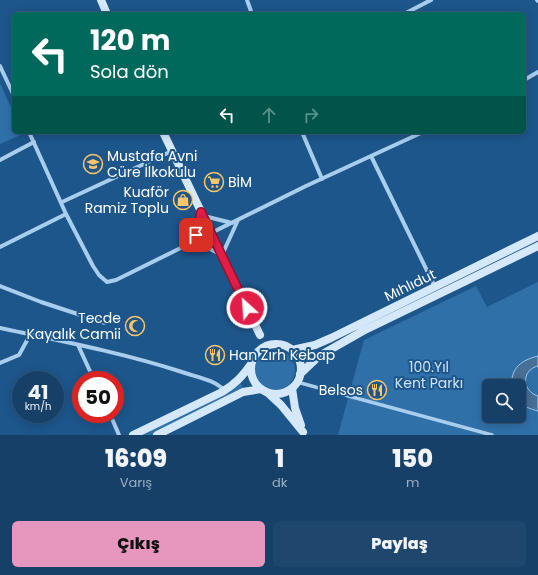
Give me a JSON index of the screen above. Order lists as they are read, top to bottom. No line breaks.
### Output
{"streets":{"main road":["Mıhlıdut"]},"parks":["100.Yıl Kent Parkı"],"places":{"school or university":["Mustafa Avni Cüre İlkokulu"],"supermarket":["BİM"],"shop":["Kuaför Ramiz Toplu"],"mosque":["Tecde Kayalık Camii"],"restaurant":["Han Zırh Kebap","Belsos"]},"page":{"turn":["120 m","Sola dön"],"speed":"41 km/h","limit":"50","eta":["16:09","Varış","1","dk","150","m"],"buttons":["Çıkış","Paylaş"]}}
